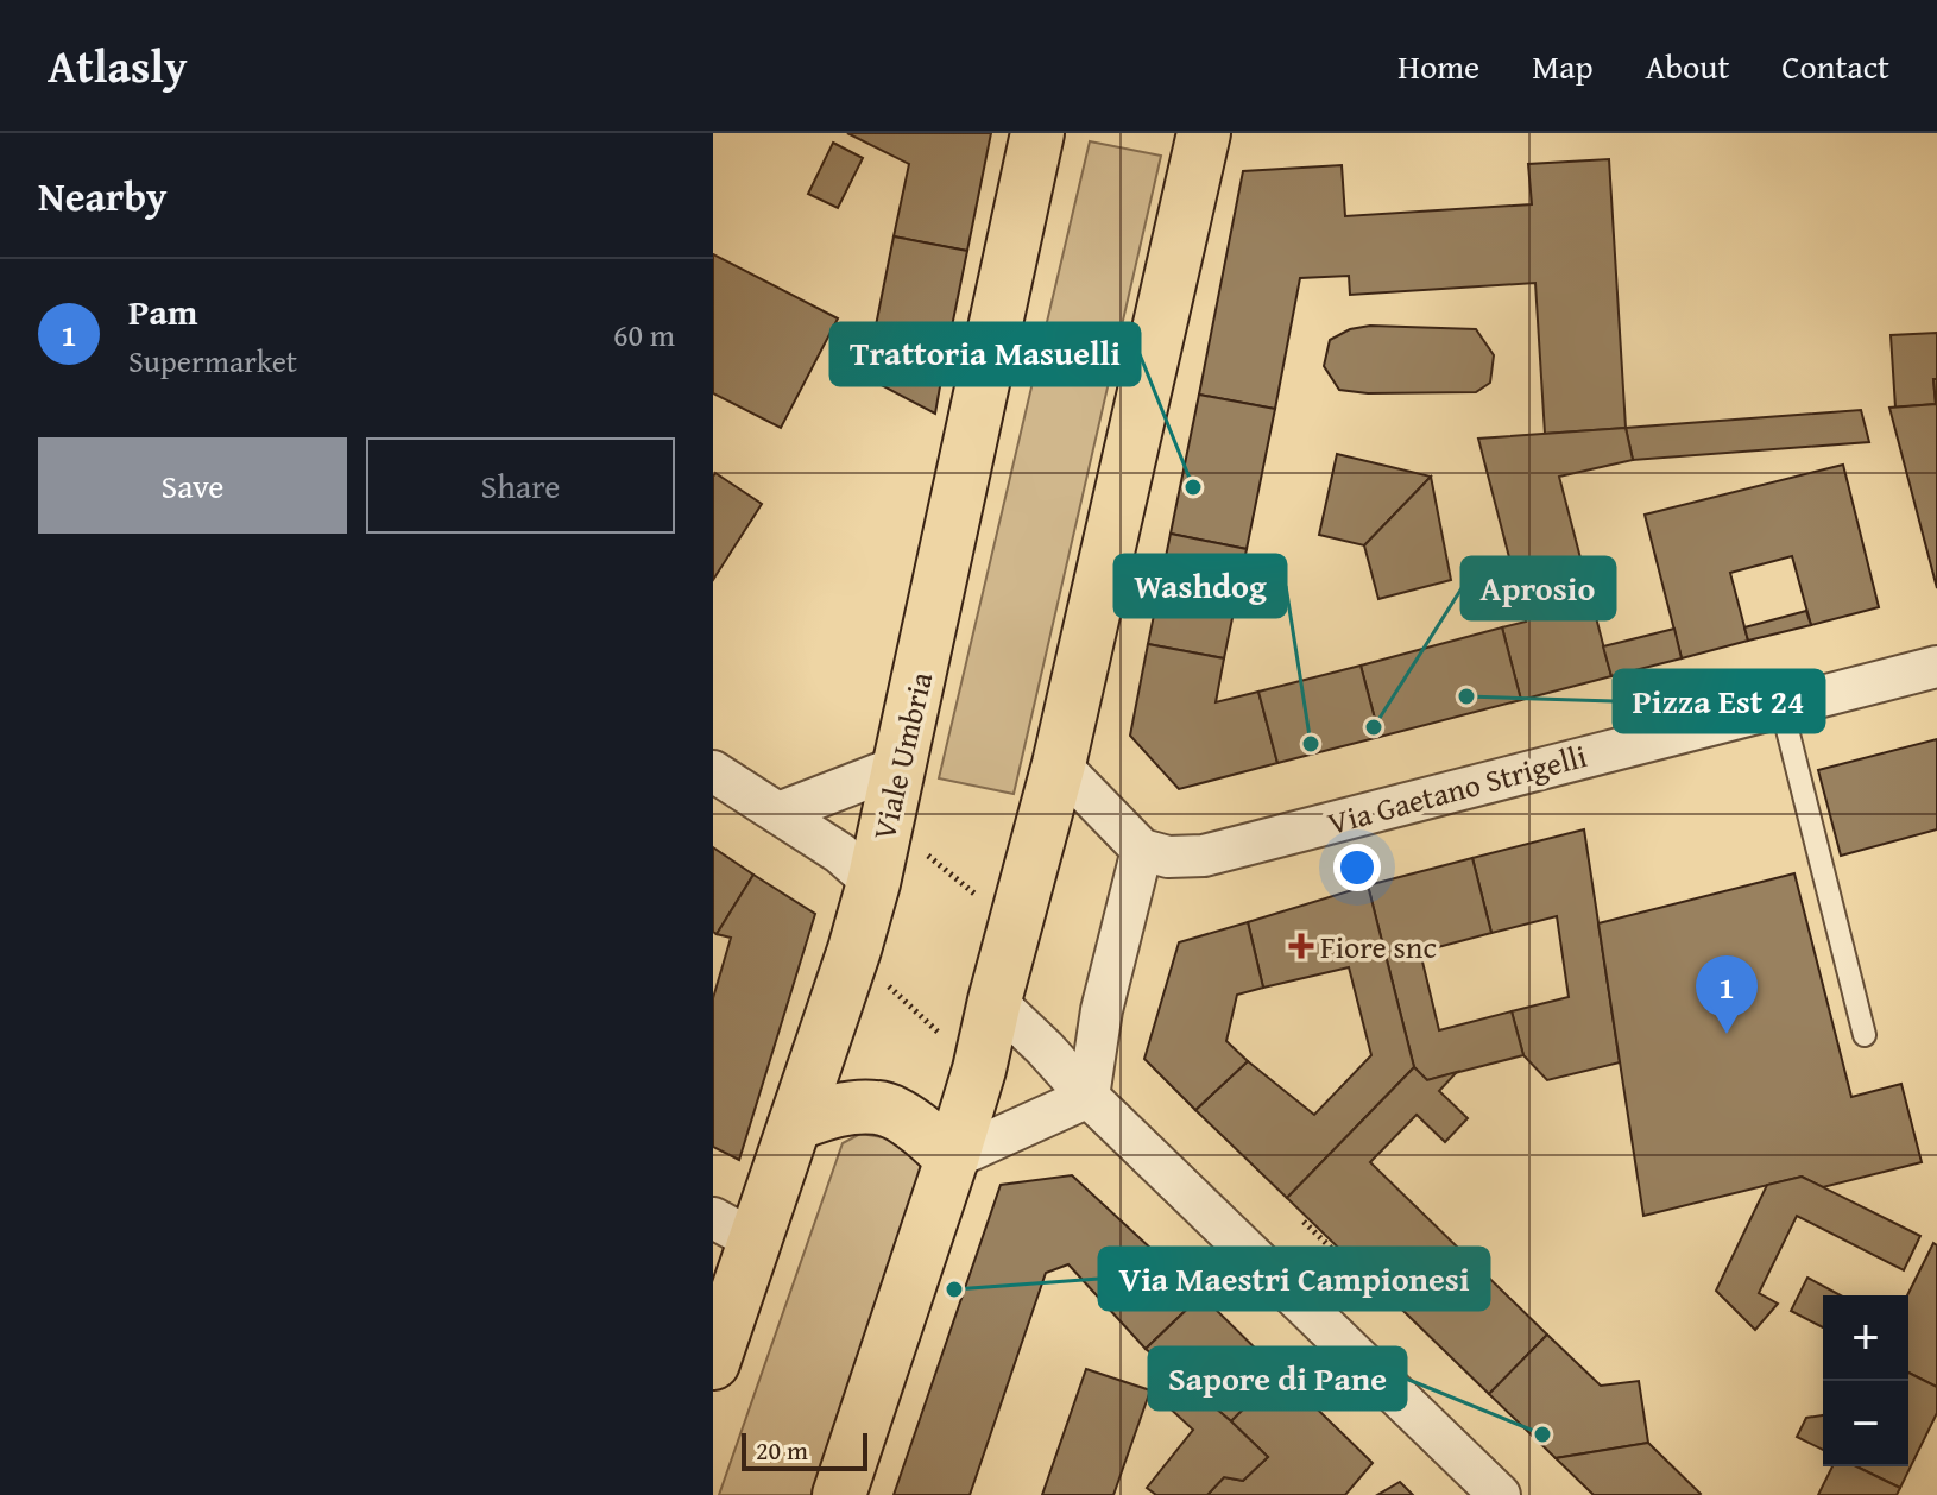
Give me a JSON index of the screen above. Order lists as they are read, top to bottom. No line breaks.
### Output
{"streets":{"main road":["Viale Umbria"],"street":["Via Gaetano Strigelli"]},"places":{"other":["Trattoria Masuelli","Pizza Est 24","Aprosio","Washdog","Via Maestri Campionesi","Sapore di Pane"],"health":["Fiore snc"]},"scale_bar":"20 m","page":{"header":"Atlasly","nav":["Home","Map","About","Contact"],"heading":"Nearby","list":[{"mark":"1","name":"Pam","note":"Supermarket","value":"60 m"}],"buttons":["Save","Share"],"pins":"1","map_buttons":["+","−"],"scale":"20 m"}}
